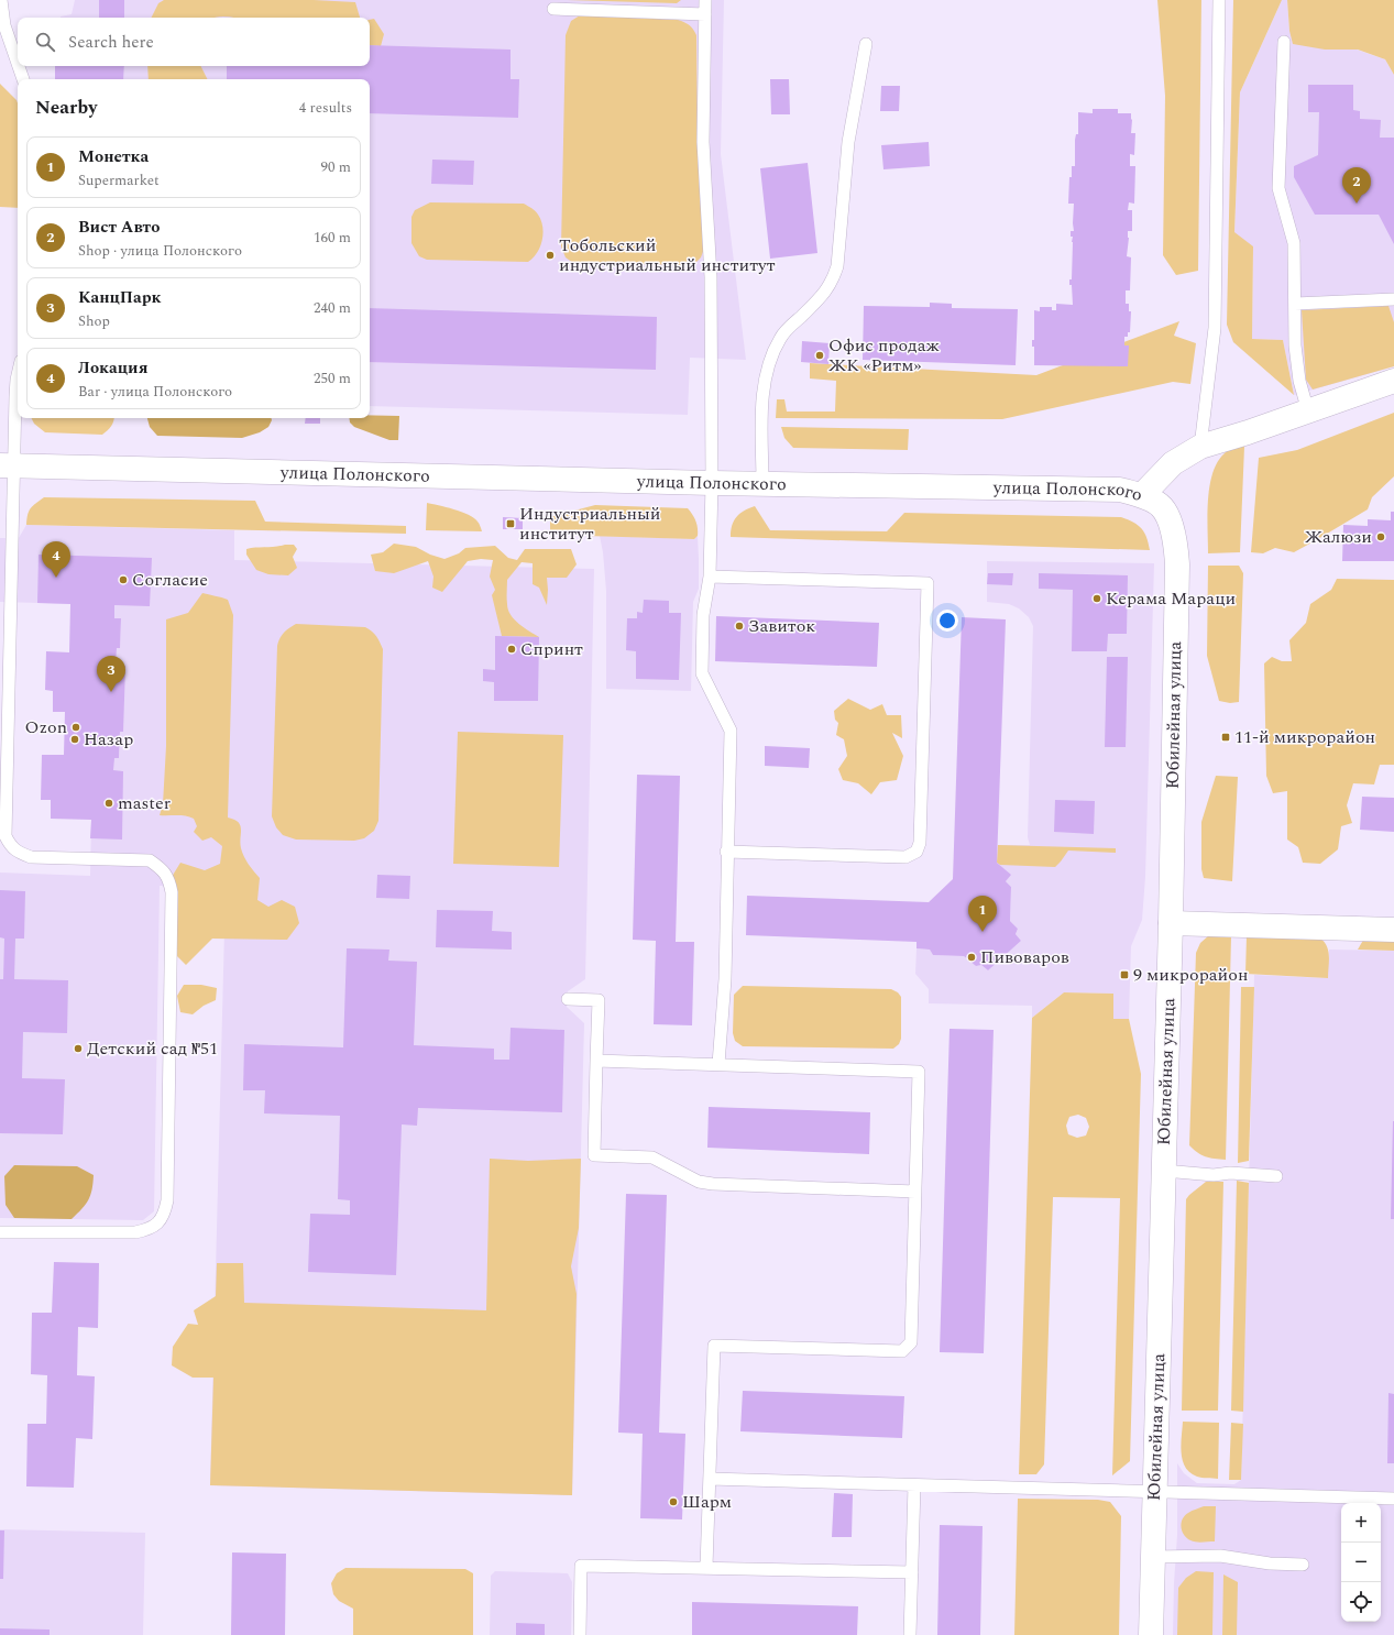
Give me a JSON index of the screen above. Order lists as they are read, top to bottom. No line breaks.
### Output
{"streets":{"main road":["улица Полонского","Юбилейная улица"]},"crossings":[["улица Полонского","Юбилейная улица"]],"places":{"other":["Тобольский индустриальный институт","Офис продаж ЖК «Ритм»","Жалюзи","Согласие","Керама Мараци","Завиток","Спринт","Ozon","Назар","master","Пивоваров","Детский сад №51","Шарм"],"transit":["Индустриальный институт","11-й микрорайон","9 микрорайон"]},"page":{"search":"Search here","heading":["Nearby","4 results"],"list":[{"mark":"1","name":"Монетка","note":"Supermarket","value":"90 m"},{"mark":"2","name":"Вист Авто","note":"Shop · улица Полонского","value":"160 m"},{"mark":"3","name":"КанцПарк","note":"Shop","value":"240 m"},{"mark":"4","name":"Локация","note":"Bar · улица Полонского","value":"250 m"}],"pins":["2","4","3","1"],"map_buttons":["+","−"]}}
